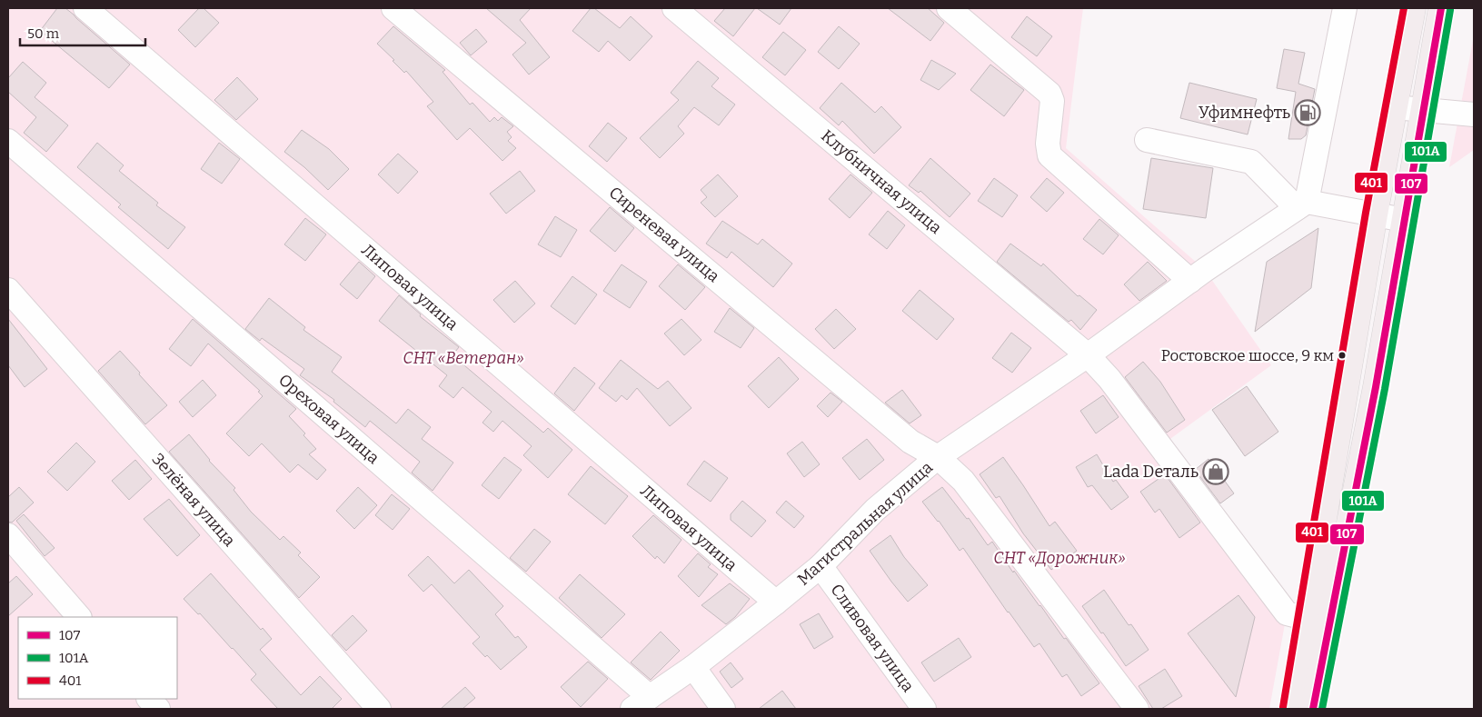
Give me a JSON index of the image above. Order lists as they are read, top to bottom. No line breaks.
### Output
{"streets":{"street":["Клубничная улица","Сиреневая улица","Липовая улица","Ореховая улица","Зелёная улица","Магистральная улица","Сливовая улица"]},"crossings":[["Клубничная улица","Магистральная улица"],["Сиреневая улица","Магистральная улица"],["Липовая улица","Магистральная улица"],["Ореховая улица","Магистральная улица"],["Магистральная улица","Сливовая улица"]],"parks":["СНТ «Ветеран»","СНТ «Дорожник»"],"places":{"fuel station":["Уфимнефть"],"other":["Ростовское шоссе, 9 км"],"shop":["Lada Dеталь"]},"lines":["transit line 107","transit line 401","transit line 101А"],"legend":["107","101А","401"],"scale_bar":"50 m"}
